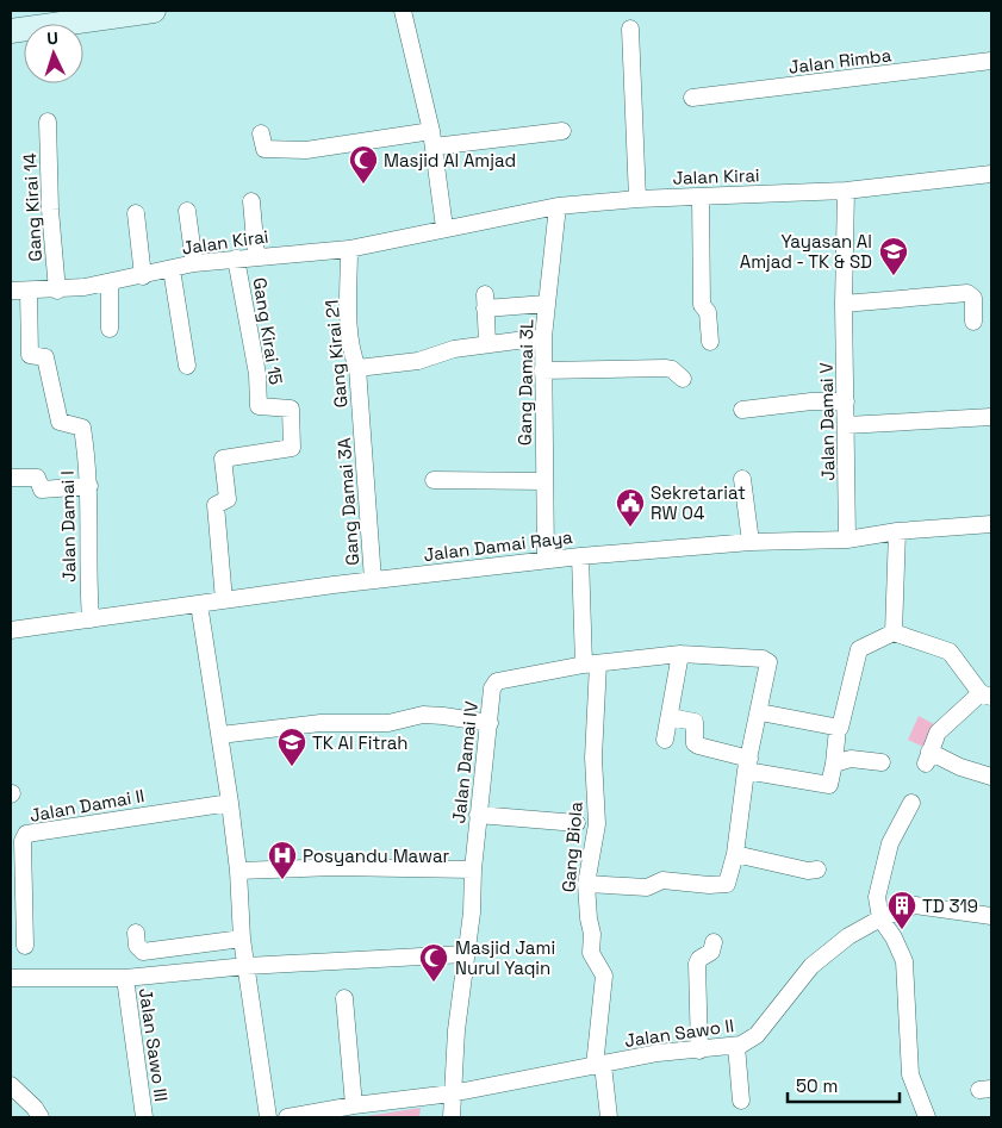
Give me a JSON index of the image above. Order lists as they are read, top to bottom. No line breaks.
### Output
{"streets":{"street":["Jalan Rimba","Jalan Kirai","Gang Kirai 14","Gang Kirai 15","Gang Kirai 21","Gang Damai 3L","Jalan Damai V","Gang Damai 3A","Jalan Damai I","Jalan Damai Raya","Jalan Damai IV","Jalan Damai II","Gang Biola","Jalan Sawo II","Jalan Sawo III"]},"crossings":[["Jalan Kirai","Gang Kirai 14"],["Jalan Kirai","Gang Kirai 15"],["Jalan Kirai","Gang Kirai 21"],["Jalan Kirai","Gang Damai 3L"],["Jalan Kirai","Jalan Damai V"],["Jalan Kirai","Jalan Damai I"],["Gang Kirai 15","Jalan Damai Raya"],["Gang Kirai 21","Gang Damai 3A"],["Gang Damai 3L","Jalan Damai Raya"],["Jalan Damai V","Jalan Damai Raya"],["Gang Damai 3A","Jalan Damai Raya"],["Jalan Damai I","Jalan Damai Raya"],["Jalan Damai IV","Gang Biola"],["Jalan Damai IV","Jalan Sawo II"],["Jalan Damai IV","Jalan Sawo III"],["Gang Biola","Jalan Sawo II"]],"places":{"mosque":["Masjid Al Amjad","Masjid Jami Nurul Yaqin"],"school or university":["Yayasan Al Amjad - TK & SD","TK Al Fitrah"],"public building":["Sekretariat RW 04"],"hospital":["Posyandu Mawar"],"building":["TD 319"]},"scale_bar":"50 m","north":"top"}
